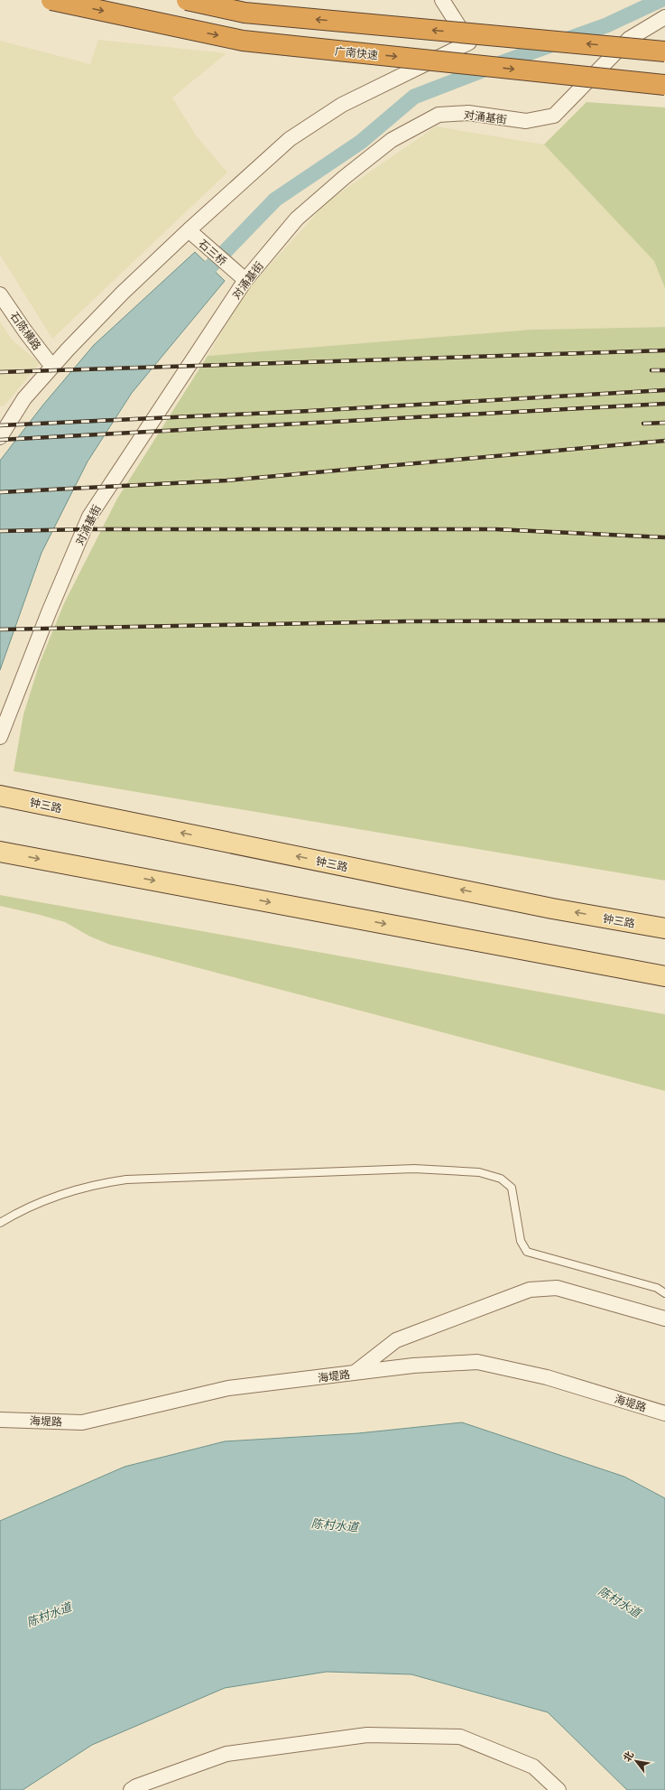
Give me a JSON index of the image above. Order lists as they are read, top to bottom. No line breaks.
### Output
{"streets":{"highway":["广南快速"],"main road":["钟三路"],"street":["对涌基街","石三桥","石陈横路","海堤路"]},"crossings":[["对涌基街","石三桥"]],"water":["陈村水道"],"north":"top left"}
